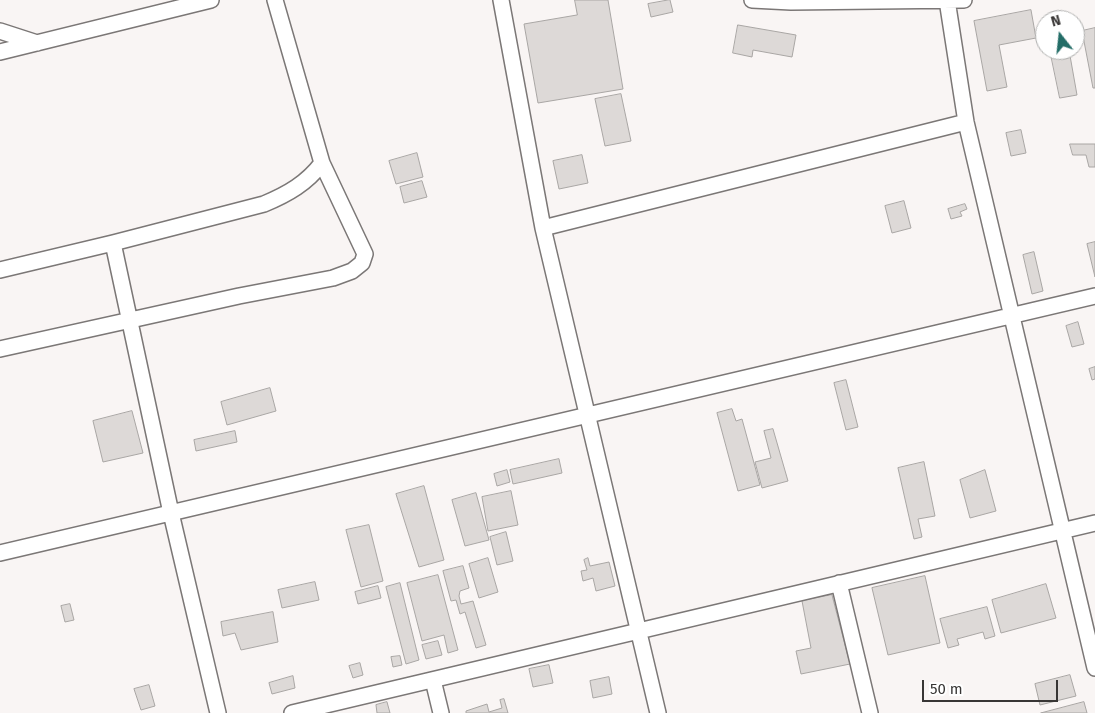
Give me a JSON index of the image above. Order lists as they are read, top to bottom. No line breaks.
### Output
{"scale_bar":"50 m","north":"top"}
